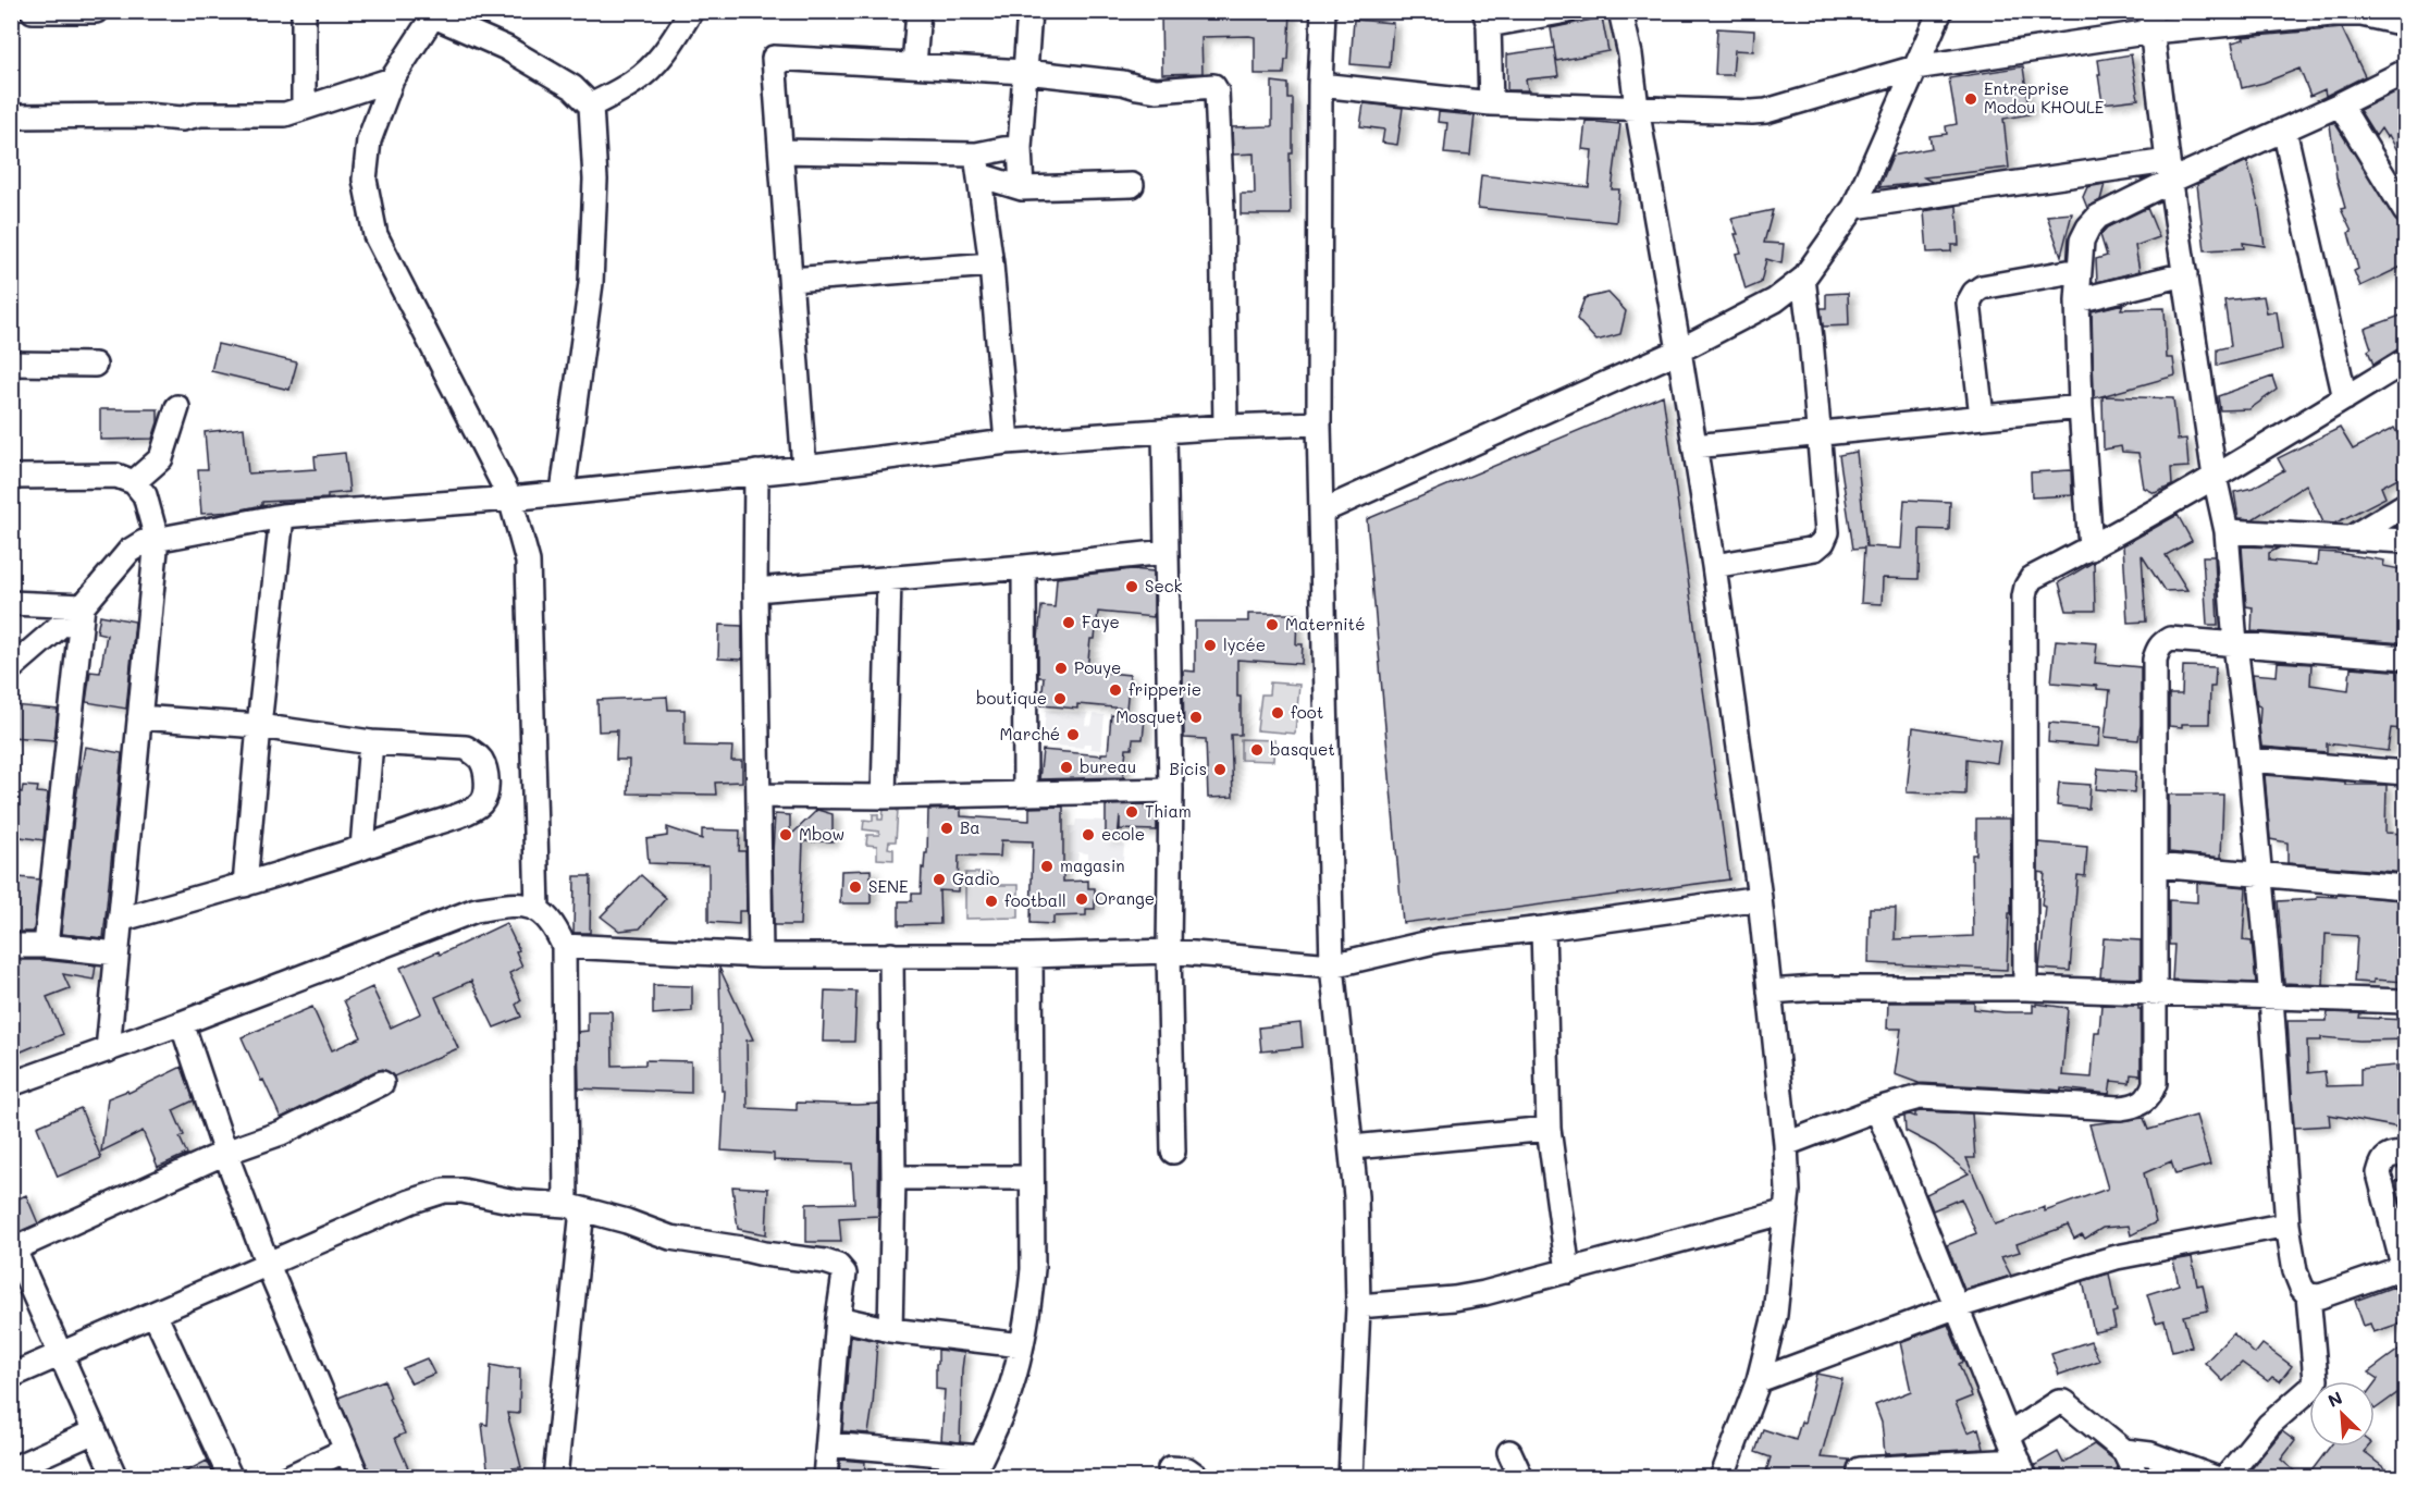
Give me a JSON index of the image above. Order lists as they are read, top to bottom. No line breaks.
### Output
{"places":["Entreprise Modou KHOULE","Seck","Faye","Maternité","lycée","Pouye","fripperie","boutique","foot","Mosquet","Marché","basquet","bureau","Bicis","Thiam","Ba","Mbow","ecole","magasin","Gadio","SENE","Orange","football"],"north":"top left"}
